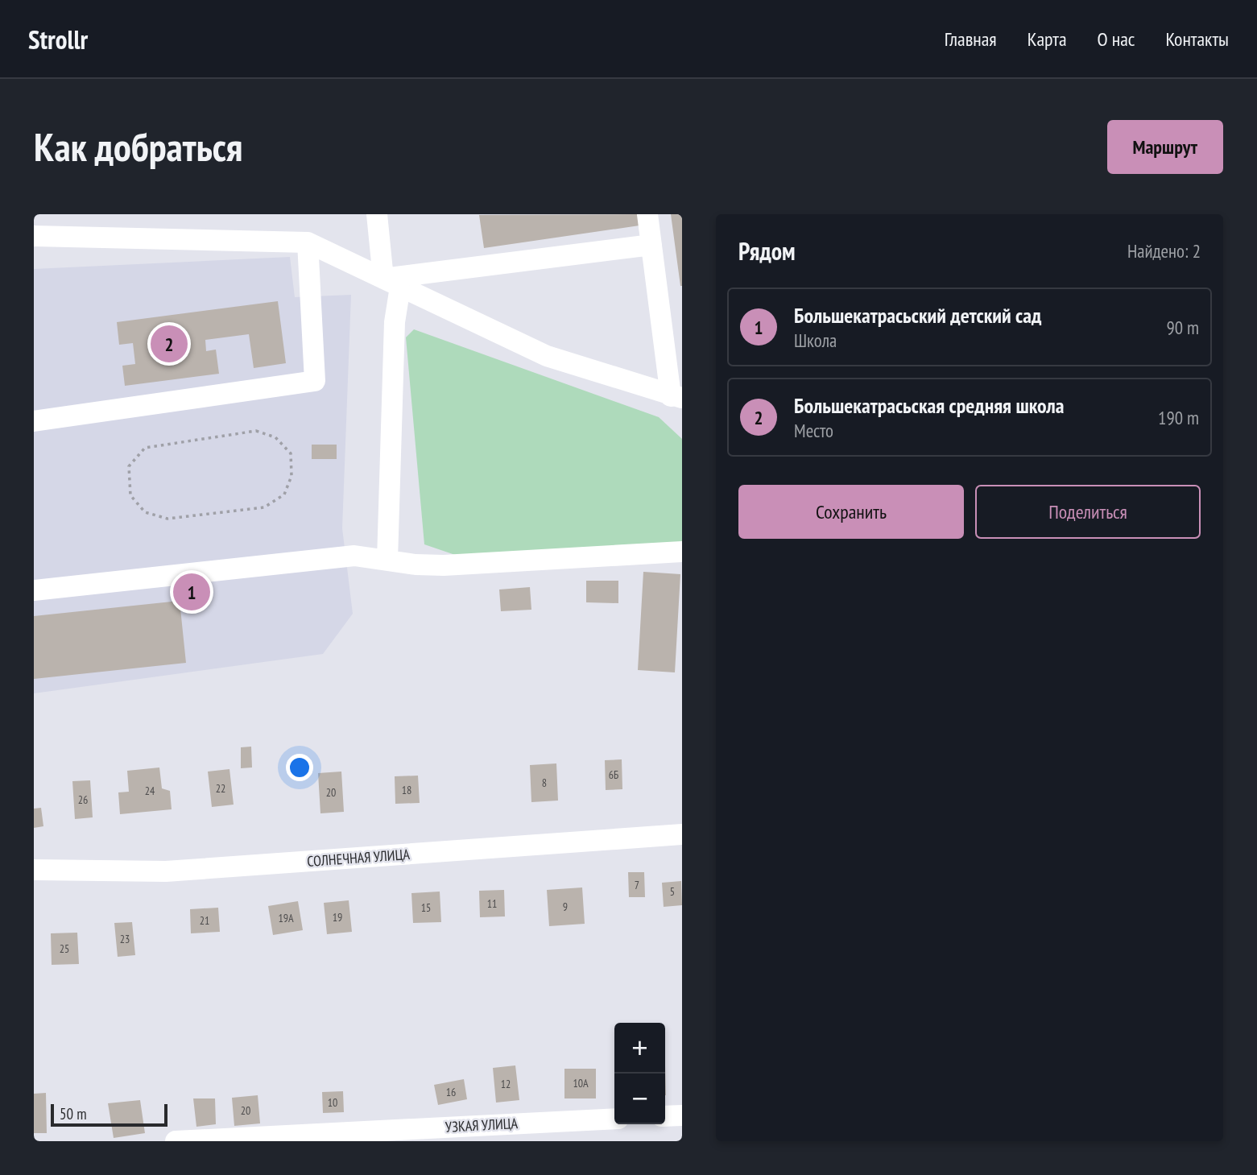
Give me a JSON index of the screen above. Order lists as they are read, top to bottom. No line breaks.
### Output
{"streets":{"street":["СОЛНЕЧНАЯ УЛИЦА","УЗКАЯ УЛИЦА"]},"house_numbers":["6Б","8","22","18","24","20","26","7","5","11","9","15","19","19А","21","23","25","10А","12","16","10","20"],"scale_bar":"50 m","page":{"header":"Strollr","nav":["Главная","Карта","О нас","Контакты"],"buttons":["Маршрут",["Сохранить","Поделиться"]],"title":"Как добраться","heading":["Рядом","Найдено: 2"],"list":[{"mark":"1","name":"Большекатрасьский детский сад","note":"Школа","value":"90 m"},{"mark":"2","name":"Большекатрасьская средняя школа","note":"Место","value":"190 m"}],"pins":["2","1"],"map_buttons":["+","−"],"scale":"50 m"}}
